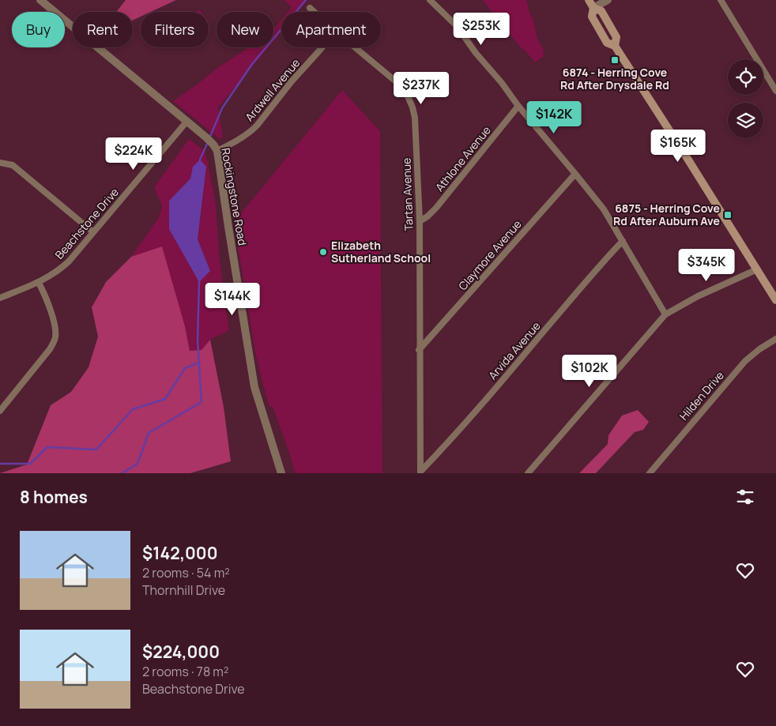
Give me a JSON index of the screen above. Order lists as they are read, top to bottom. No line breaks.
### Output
{"streets":{"street":["Ardwell Avenue","Athlone Avenue","Tartan Avenue","Rockingstone Road","Beachstone Drive","Claymore Avenue","Arvida Avenue","Hilden Drive"]},"crossings":[["Ardwell Avenue","Rockingstone Road"],["Athlone Avenue","Tartan Avenue"],["Tartan Avenue","Claymore Avenue"],["Tartan Avenue","Arvida Avenue"],["Rockingstone Road","Beachstone Drive"]],"places":{"transit":["6874 - Herring Cove Rd After Drysdale Rd","6875 - Herring Cove Rd After Auburn Ave"],"other":["Elizabeth Sutherland School"]},"page":{"chip":["Buy","Rent","Filters","New","Apartment"],"price":["$253K","$237K","$142K","$165K","$224K","$345K","$144K","$102K"],"heading":"8 homes","list":[{"name":"$142,000","note":"2 rooms · 54 m² · Thornhill Drive"},{"name":"$224,000","note":"2 rooms · 78 m² · Beachstone Drive"}]}}
